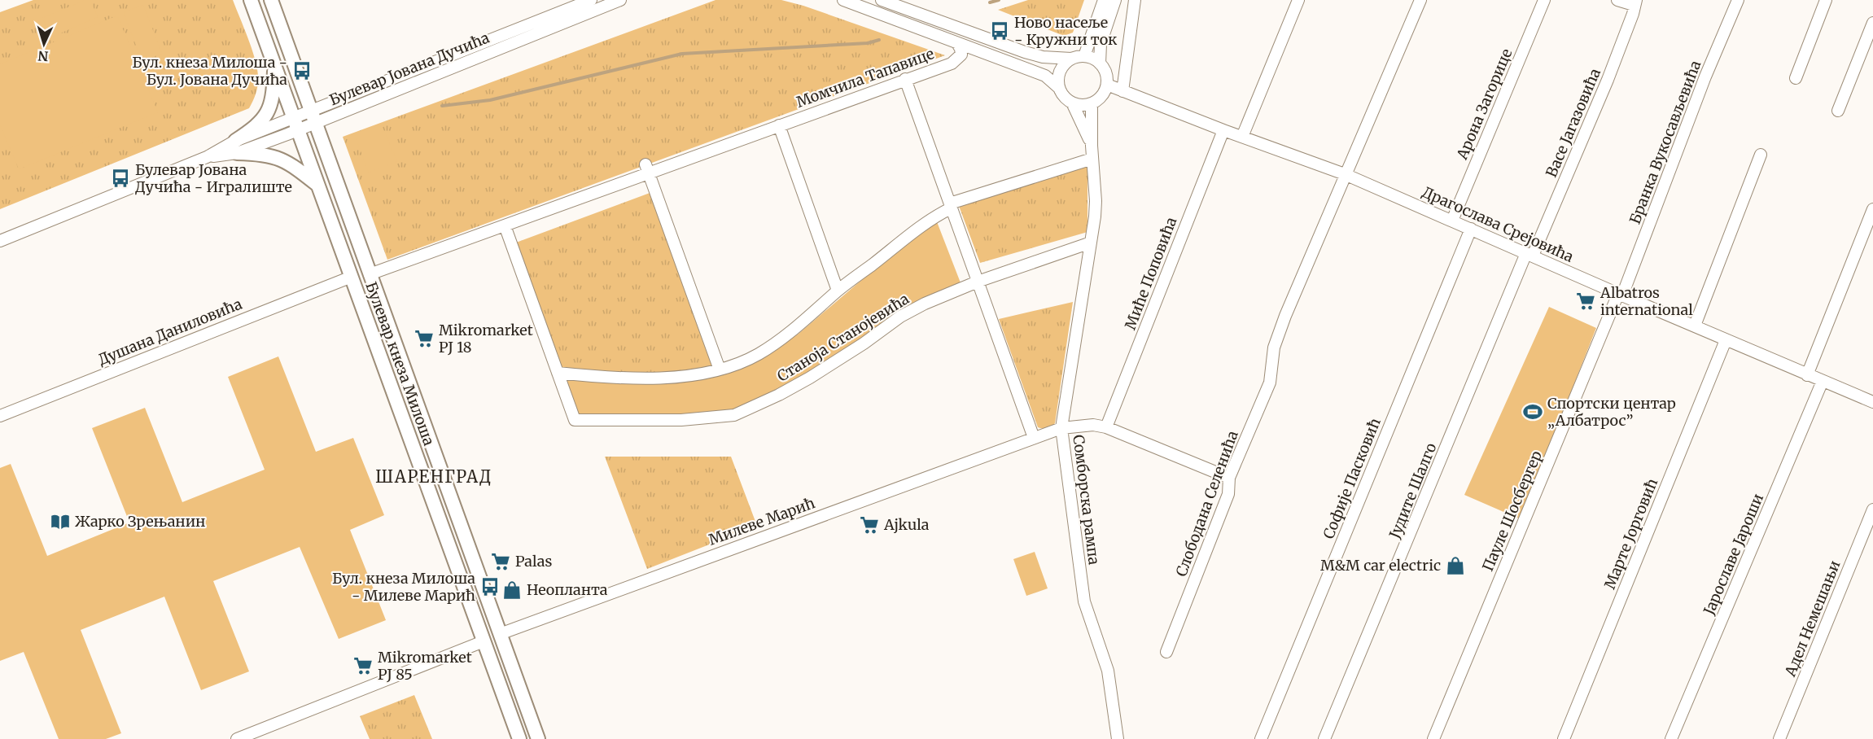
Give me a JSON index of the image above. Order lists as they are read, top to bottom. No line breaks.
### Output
{"streets":{"main road":["Булевар кнеза Милоша"],"street":["Булевар Јована Дучића","Момчила Тапавице","Арона Загорице","Васе Јагазовића","Бранка Вукосављевића","Драгослава Срејовића","Миће Поповића","Душана Даниловића","Станоја Станојевића","Софије Пасковић","Јудите Шалго","Сомборска рампа","Слободана Селенића","Пауле Шосбергер","Милеве Марић","Марте Јорговић","Јарославе Јароши","Адел Немешањи"]},"crossings":[["Булевар Јована Дучића","Булевар кнеза Милоша"],["Момчила Тапавице","Булевар кнеза Милоша"],["Арона Загорице","Драгослава Срејовића"],["Васе Јагазовића","Драгослава Срејовића"],["Васе Јагазовића","Јудите Шалго"],["Бранка Вукосављевића","Драгослава Срејовића"],["Бранка Вукосављевића","Пауле Шосбергер"],["Драгослава Срејовића","Миће Поповића"],["Драгослава Срејовића","Софије Пасковић"],["Драгослава Срејовића","Јудите Шалго"],["Драгослава Срејовића","Сомборска рампа"],["Драгослава Срејовића","Слободана Селенића"],["Драгослава Срејовића","Пауле Шосбергер"],["Драгослава Срејовића","Марте Јорговић"],["Драгослава Срејовића","Јарославе Јароши"],["Миће Поповића","Милеве Марић"],["Душана Даниловића","Булевар кнеза Милоша"],["Станоја Станојевића","Сомборска рампа"],["Булевар кнеза Милоша","Милеве Марић"],["Сомборска рампа","Милеве Марић"],["Слободана Селенића","Милеве Марић"]],"districts":["ШАРЕНГРАД"],"places":{"bus stop":["Ново насеље - Кружни ток","Бул. кнеза Милоша - Бул. Јована Дучића","Булевар Јована Дучића - Игралиште","Бул. кнеза Милоша - Милеве Марић"],"supermarket":["Albatros international","Mikromarket PJ 18","Ajkula","Palas","Mikromarket PJ 85"],"sports":["Спортски центар „Албатрос”"],"library":["Жарко Зрењанин"],"shop":["M&M car electric","Неопланта"]},"north":"bottom"}
